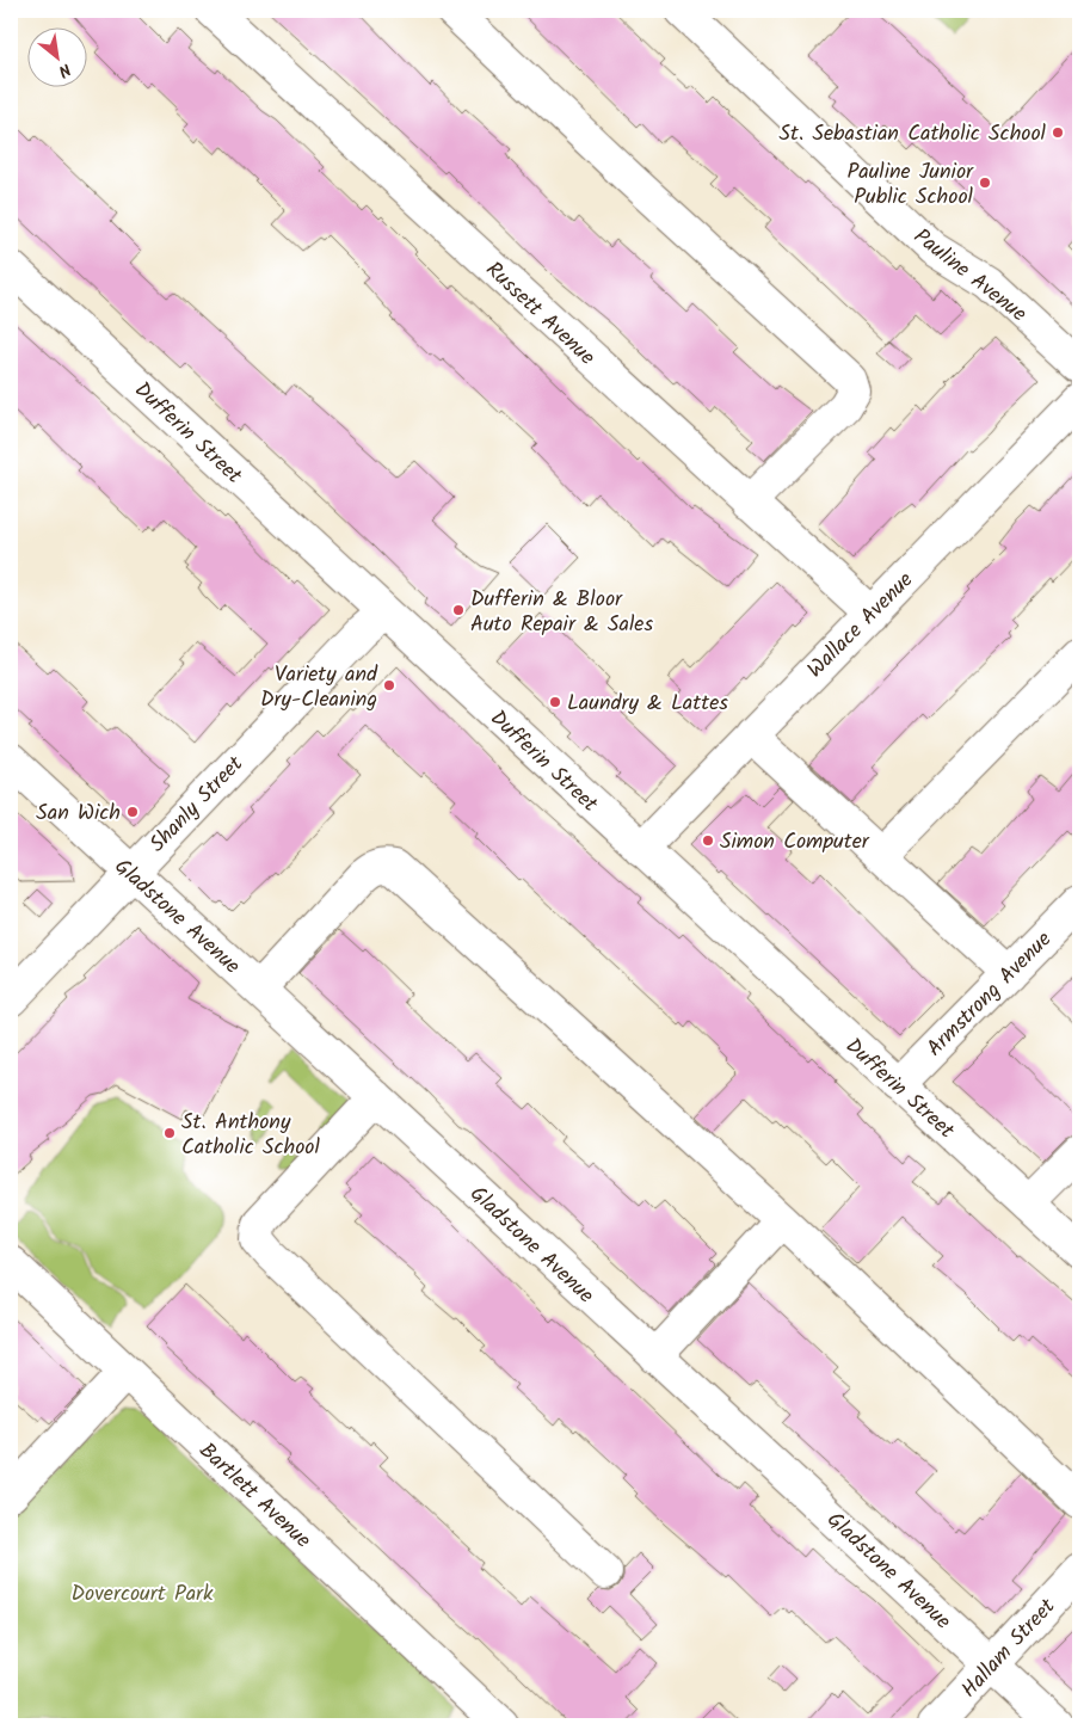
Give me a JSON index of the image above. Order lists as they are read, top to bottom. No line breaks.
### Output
{"streets":{"street":["Pauline Avenue","Russett Avenue","Dufferin Street","Wallace Avenue","Shanly Street","Gladstone Avenue","Armstrong Avenue","Bartlett Avenue","Hallam Street"]},"crossings":[["Russett Avenue","Wallace Avenue"],["Dufferin Street","Wallace Avenue"],["Dufferin Street","Shanly Street"],["Dufferin Street","Armstrong Avenue"],["Shanly Street","Gladstone Avenue"],["Gladstone Avenue","Hallam Street"]],"parks":["Dovercourt Park"],"places":["St. Sebastian Catholic School","Pauline Junior Public School","Dufferin & Bloor Auto Repair & Sales","Variety and Dry-Cleaning","Laundry & Lattes","San Wich","Simon Computer","St. Anthony Catholic School"],"north":"bottom right"}
